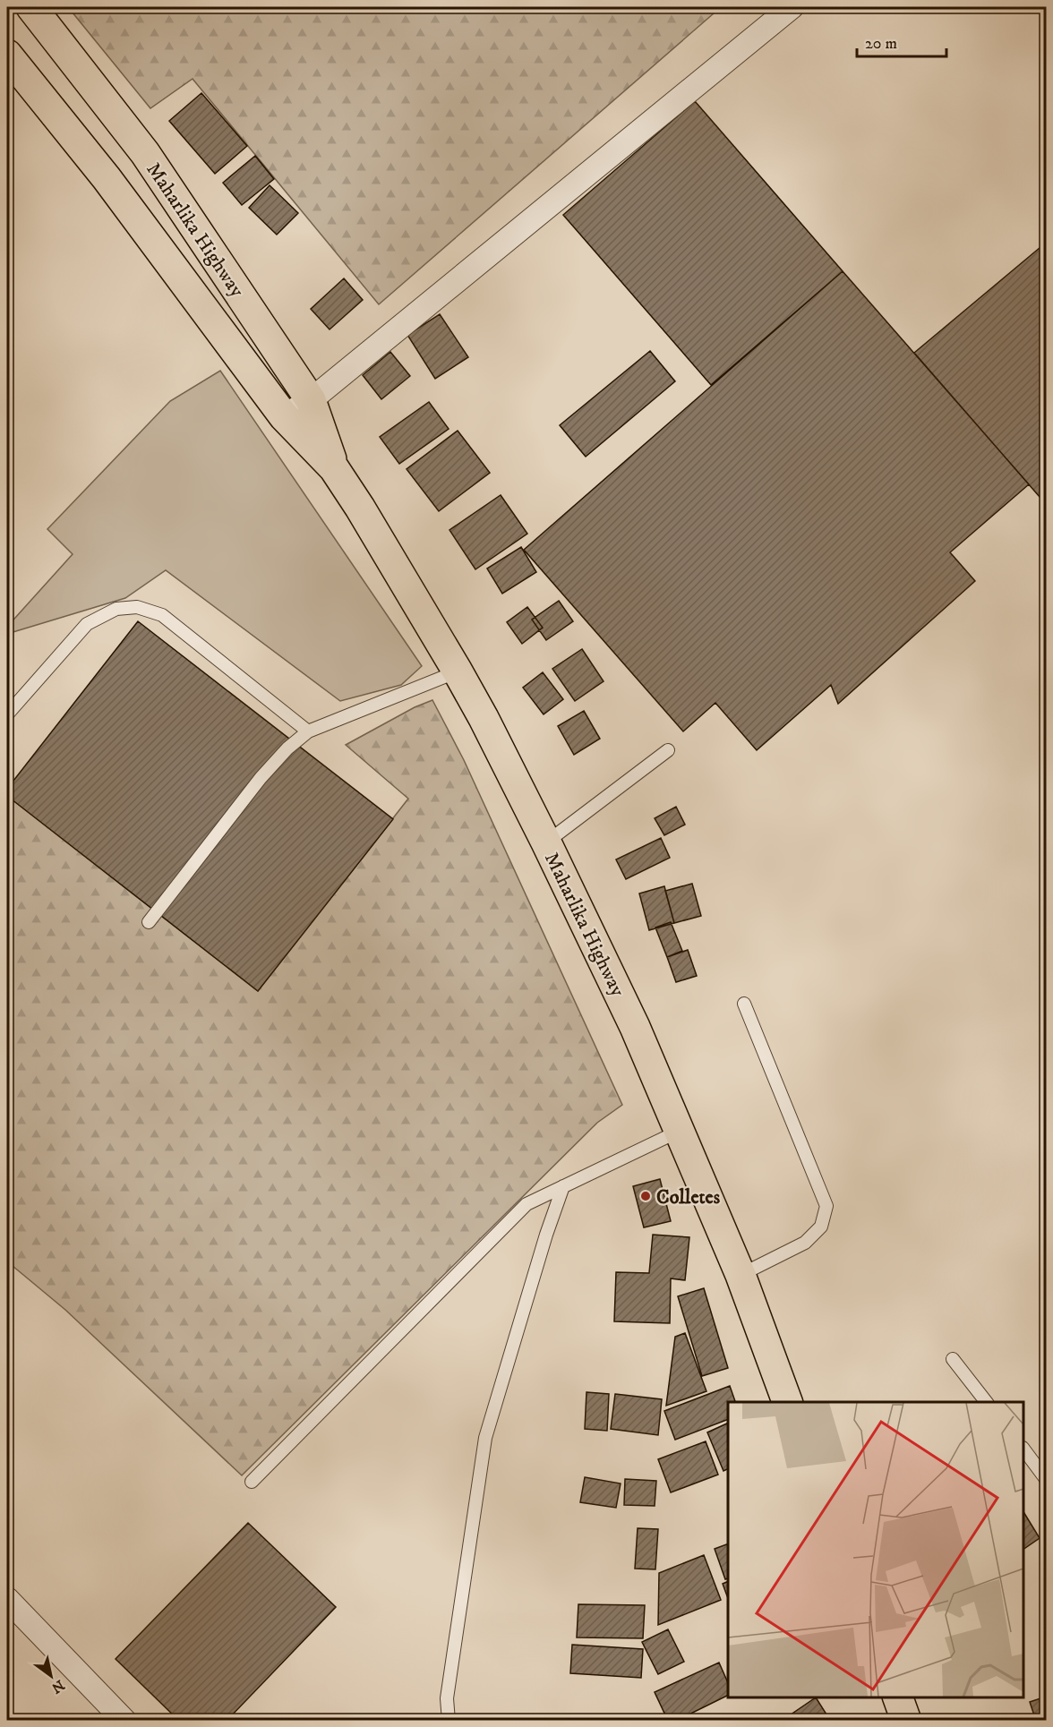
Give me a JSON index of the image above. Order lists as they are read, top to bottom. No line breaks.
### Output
{"streets":{"highway":["Maharlika Highway"]},"places":["Colletes"],"scale_bar":"20 m","north":"bottom right"}
